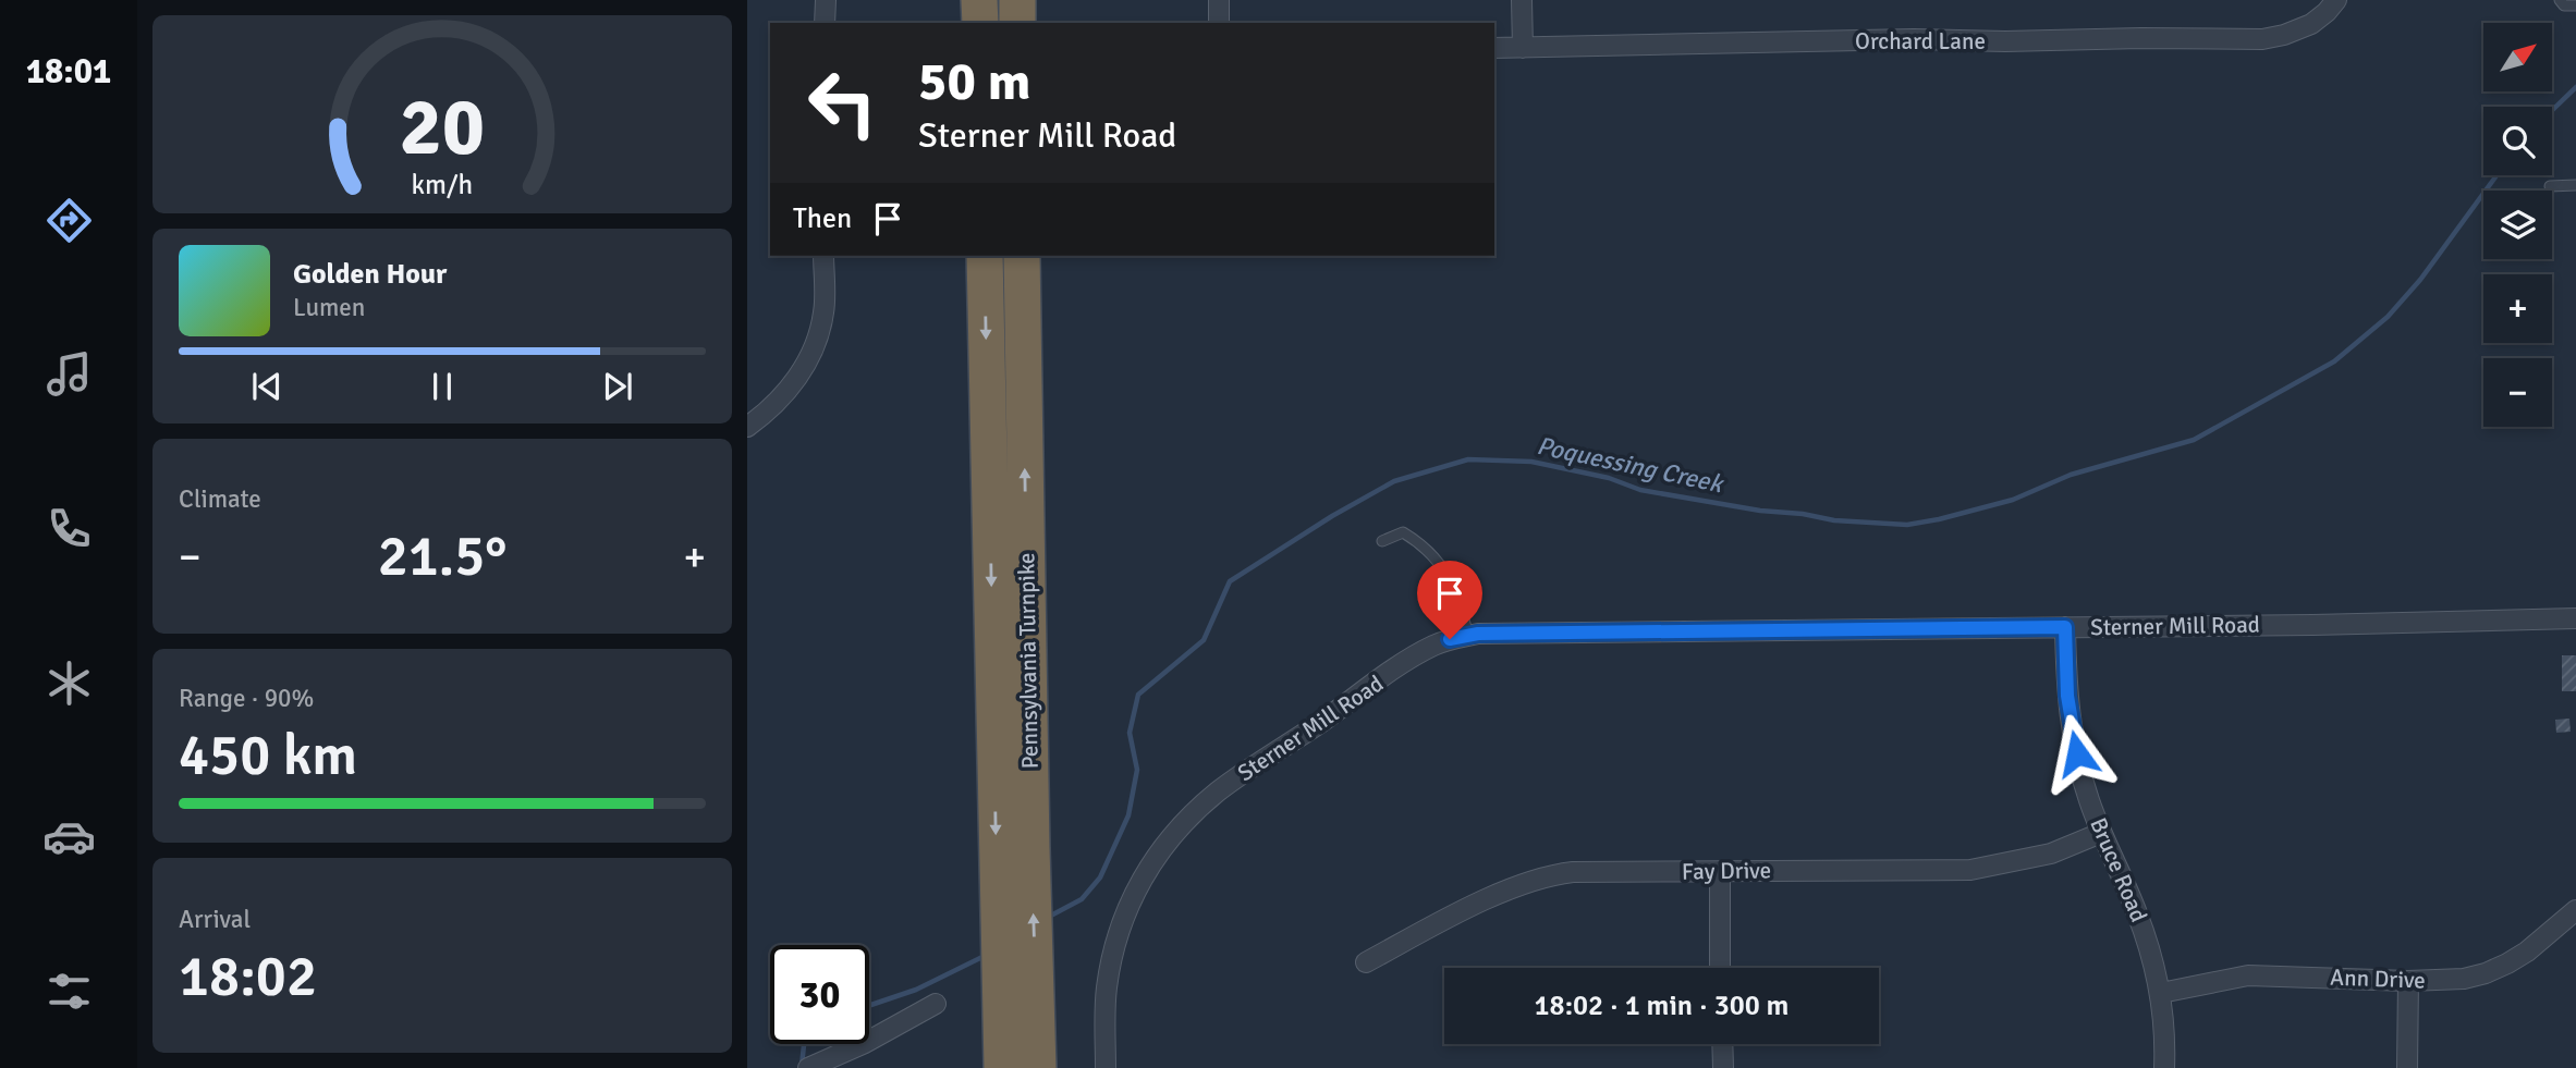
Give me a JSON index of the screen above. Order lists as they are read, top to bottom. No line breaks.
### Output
{"streets":{"highway":["Pennsylvania Turnpike"],"street":["Orchard Lane","Sterner Mill Road","Bruce Road","Fay Drive","Ann Drive"]},"crossings":[["Sterner Mill Road","Bruce Road"],["Bruce Road","Fay Drive"],["Bruce Road","Ann Drive"]],"water":["Poquessing Creek"],"north":"top right","page":{"tabs":"18:01","map_buttons":["+","−"],"turn":["50 m","Sterner Mill Road"],"then":"Then","song":["Golden Hour","Lumen"],"tile":["Climate",["Range · 90%","450 km"],["Arrival","18:02"]],"heat":["−","21.5°","+"],"limit":"30","trip":"18:02 · 1 min · 300 m","gauge":["20","km/h"]}}
